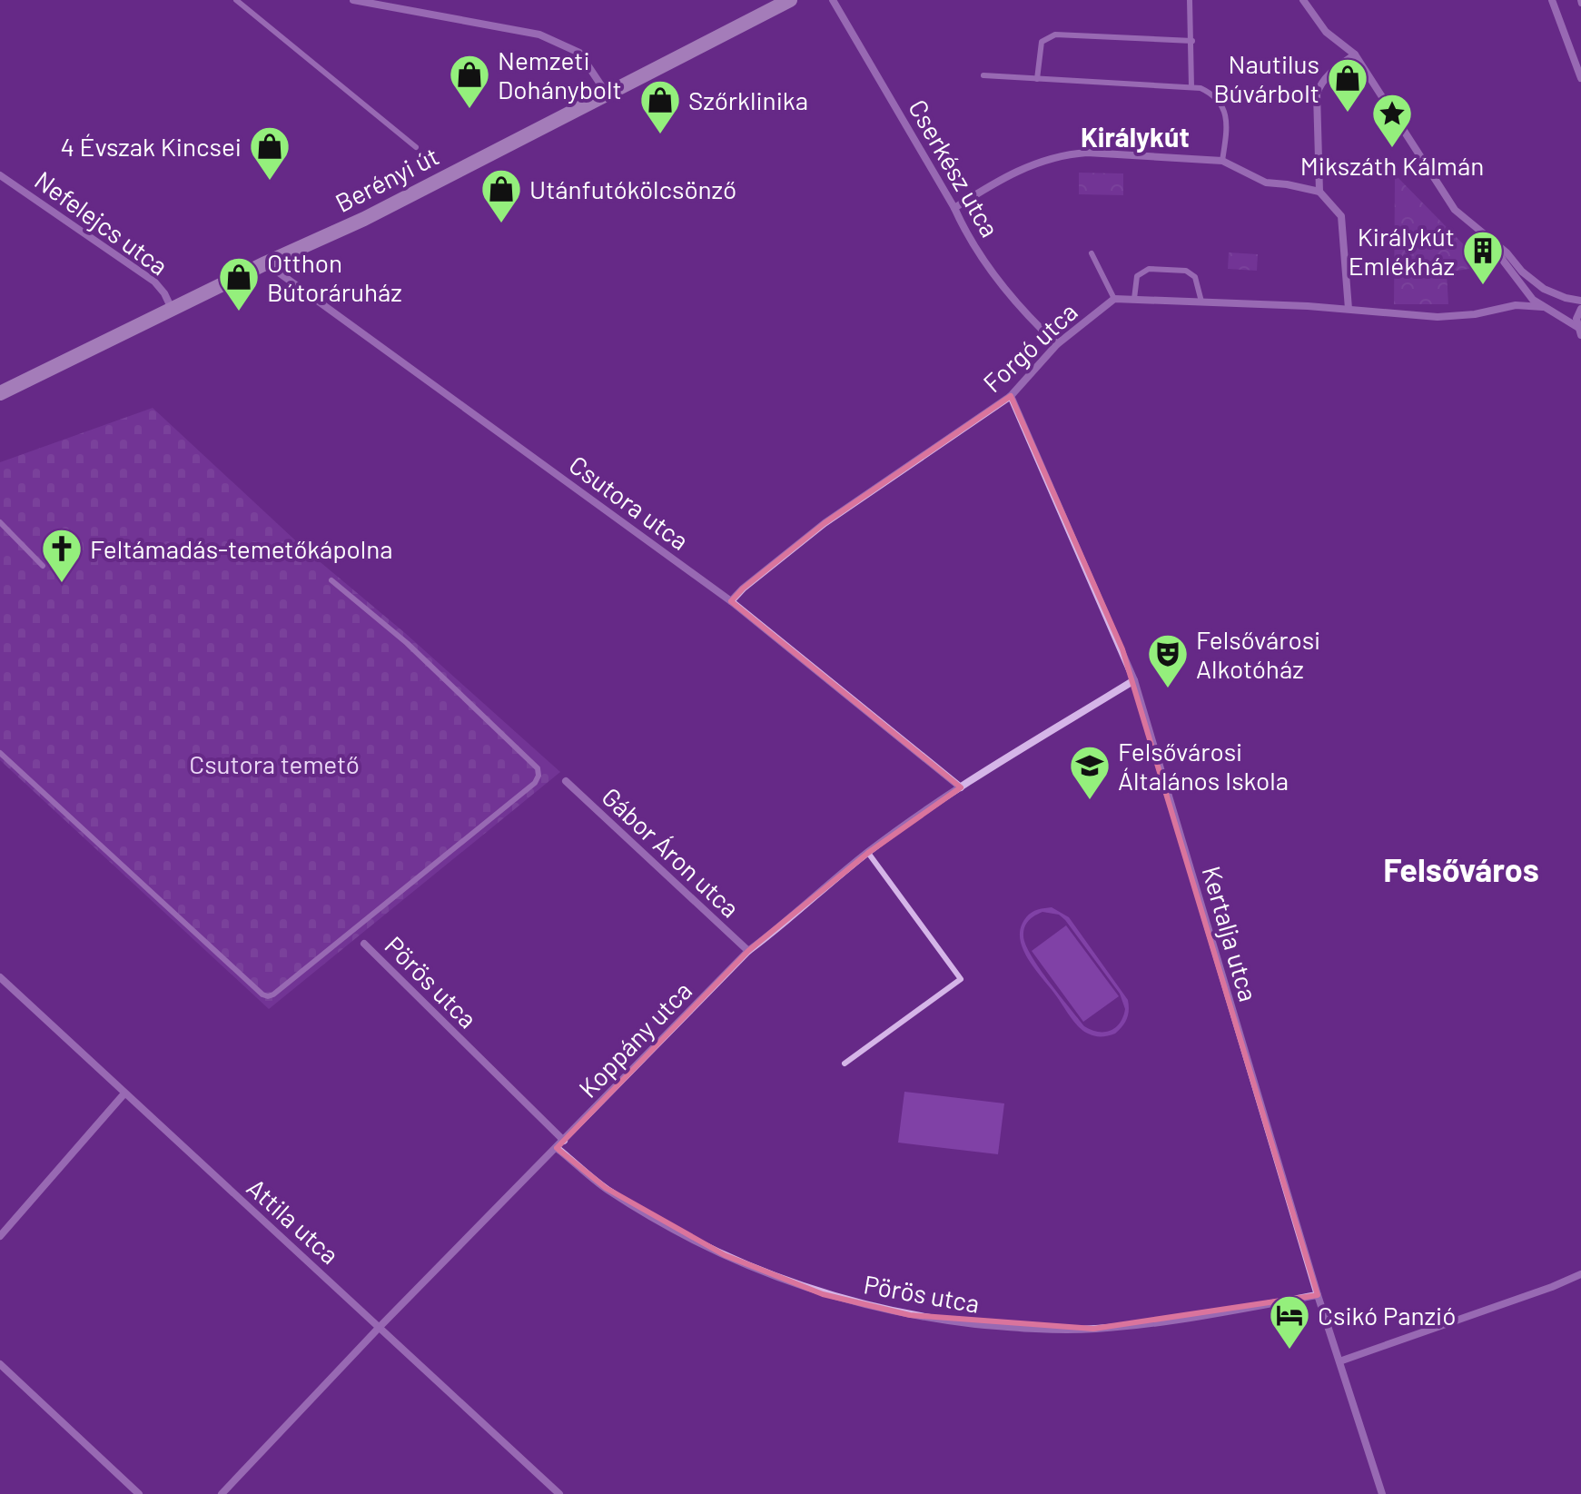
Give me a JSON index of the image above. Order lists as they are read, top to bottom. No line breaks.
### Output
{"streets":{"main road":["Berényi út"],"street":["Cserkész utca","Nefelejcs utca","Forgó utca","Csutora utca","Gábor Áron utca","Kertalja utca","Pörös utca","Koppány utca","Attila utca"]},"crossings":[["Cserkész utca","Forgó utca"],["Berényi út","Nefelejcs utca"],["Berényi út","Csutora utca"],["Forgó utca","Csutora utca"],["Forgó utca","Kertalja utca"],["Csutora utca","Koppány utca"],["Gábor Áron utca","Koppány utca"],["Kertalja utca","Pörös utca"],["Kertalja utca","Koppány utca"],["Pörös utca","Koppány utca"],["Koppány utca","Attila utca"]],"districts":["Királykút","Felsőváros"],"parks":["Csutora temető"],"places":{"shop":["Nemzeti Dohánybolt","Nautilus Búvárbolt","Szőrklinika","4 Évszak Kincsei","Utánfutókölcsönző","Otthon Bútoráruház"],"place":["Mikszáth Kálmán"],"building":["Királykút Emlékház"],"church":["Feltámadás-temetőkápolna"],"theatre":["Felsővárosi Alkotóház"],"school or university":["Felsővárosi Általános Iskola"],"hotel":["Csikó Panzió"]}}
